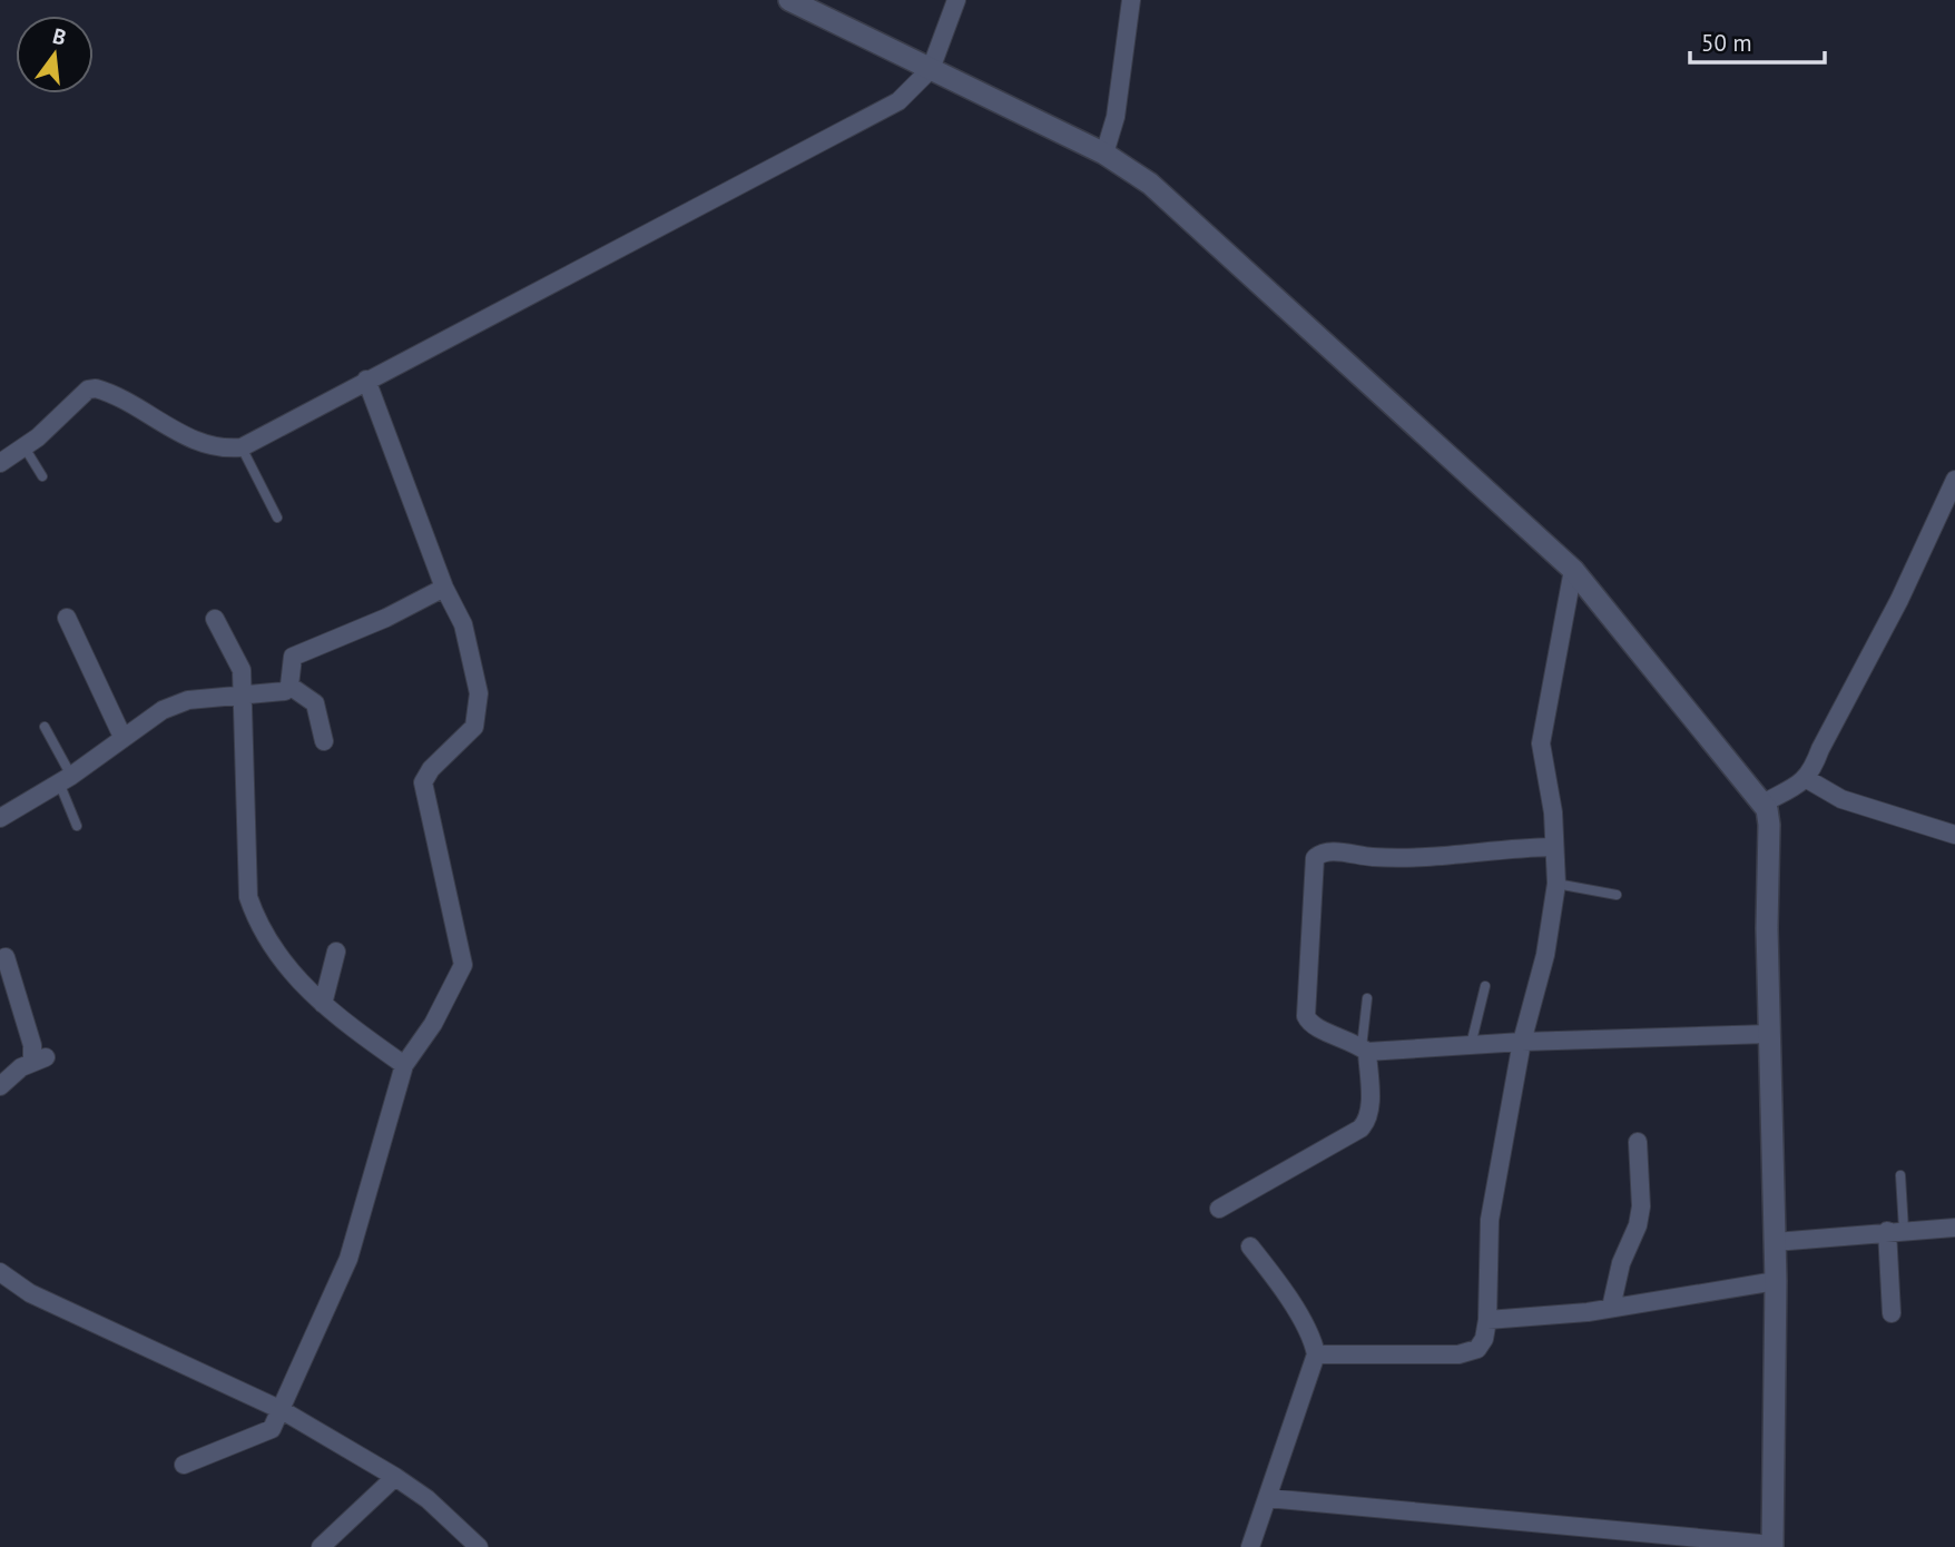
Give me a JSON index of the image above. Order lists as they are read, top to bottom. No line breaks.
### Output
{"scale_bar":"50 m","north":"top"}
